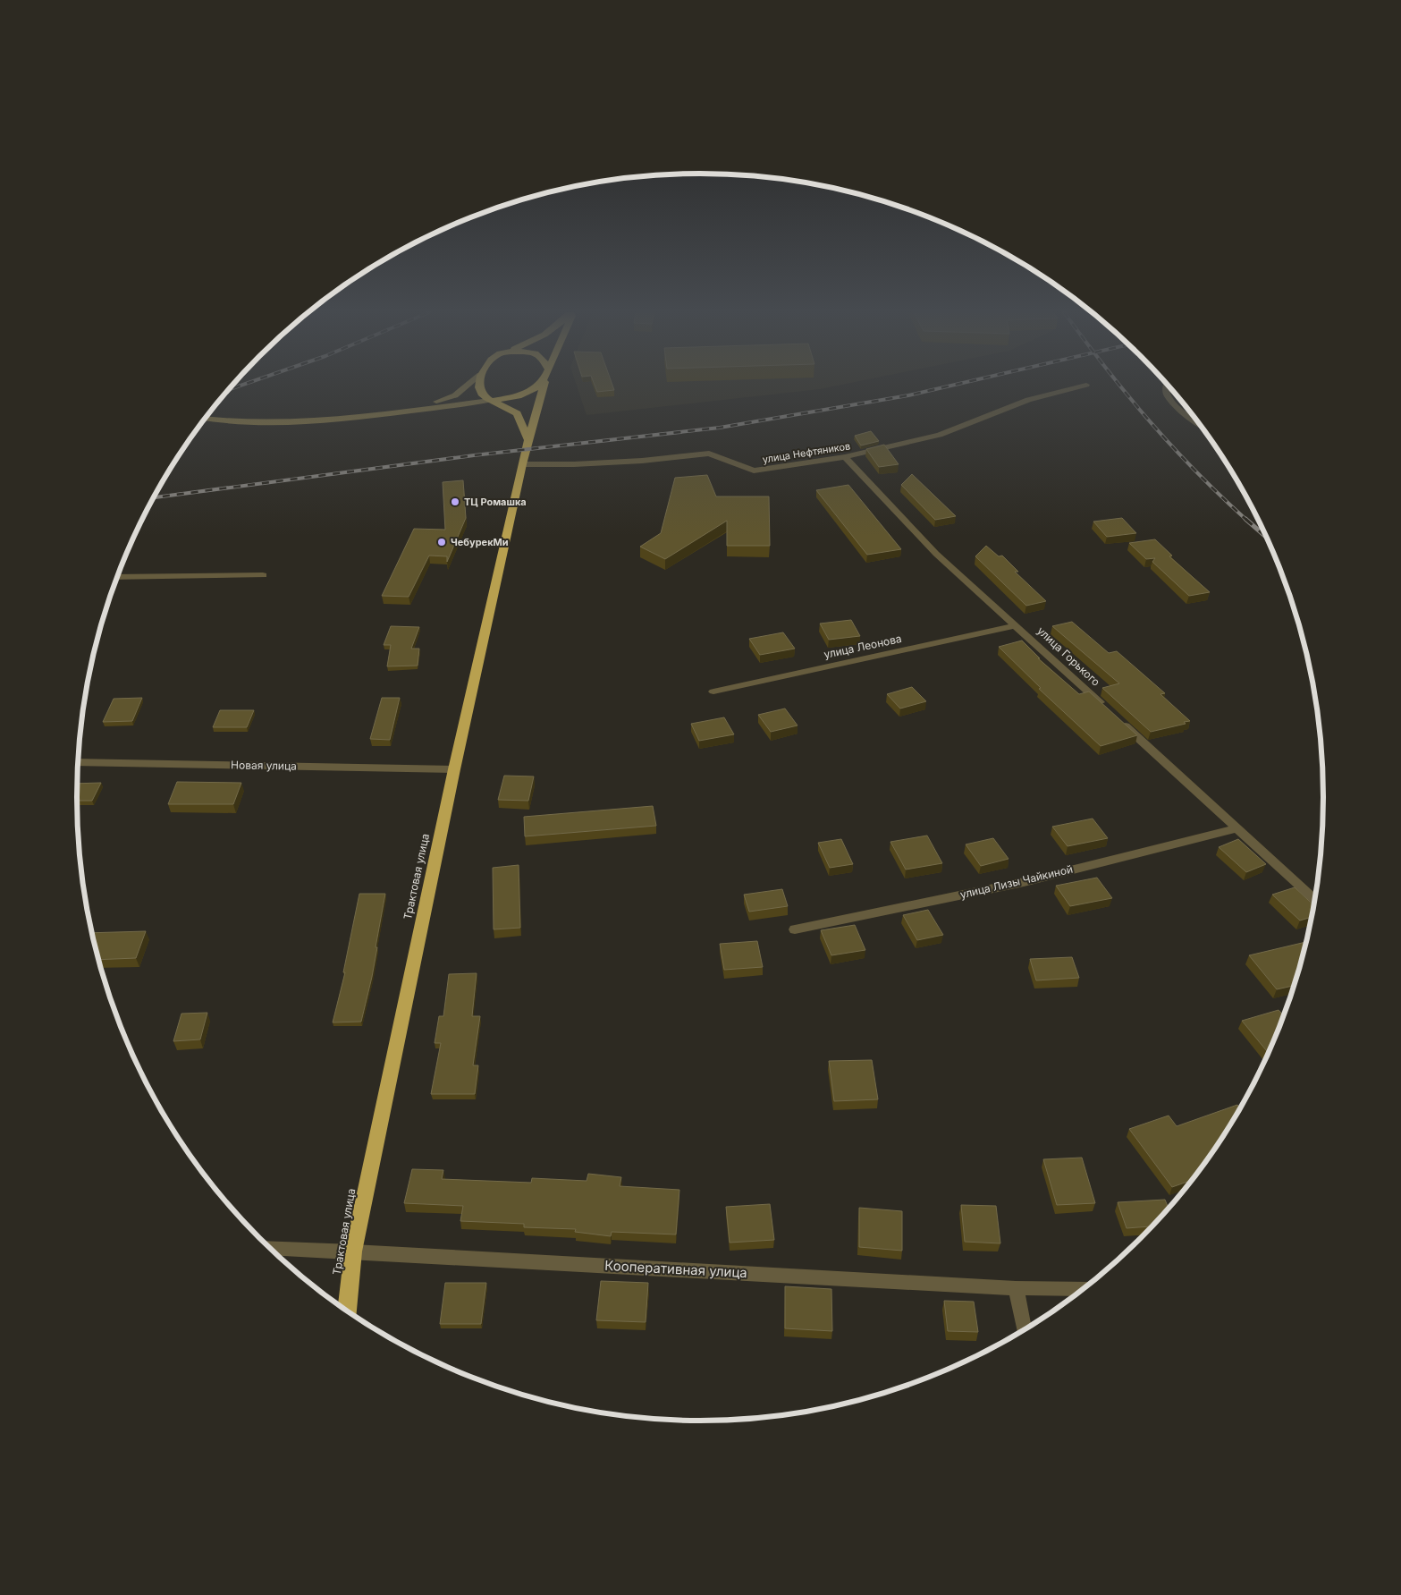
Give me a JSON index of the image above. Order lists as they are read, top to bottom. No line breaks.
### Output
{"streets":{"highway":["Трактовая улица"],"street":["улица Нефтяников","улица Леонова","улица Горького","Новая улица","улица Лизы Чайкиной","Кооперативная улица"]},"crossings":[["улица Нефтяников","улица Горького"],["улица Нефтяников","Трактовая улица"],["улица Леонова","улица Горького"],["Новая улица","Трактовая улица"],["Трактовая улица","Кооперативная улица"]],"places":["ТЦ Ромашка","ЧебурекМи"]}
